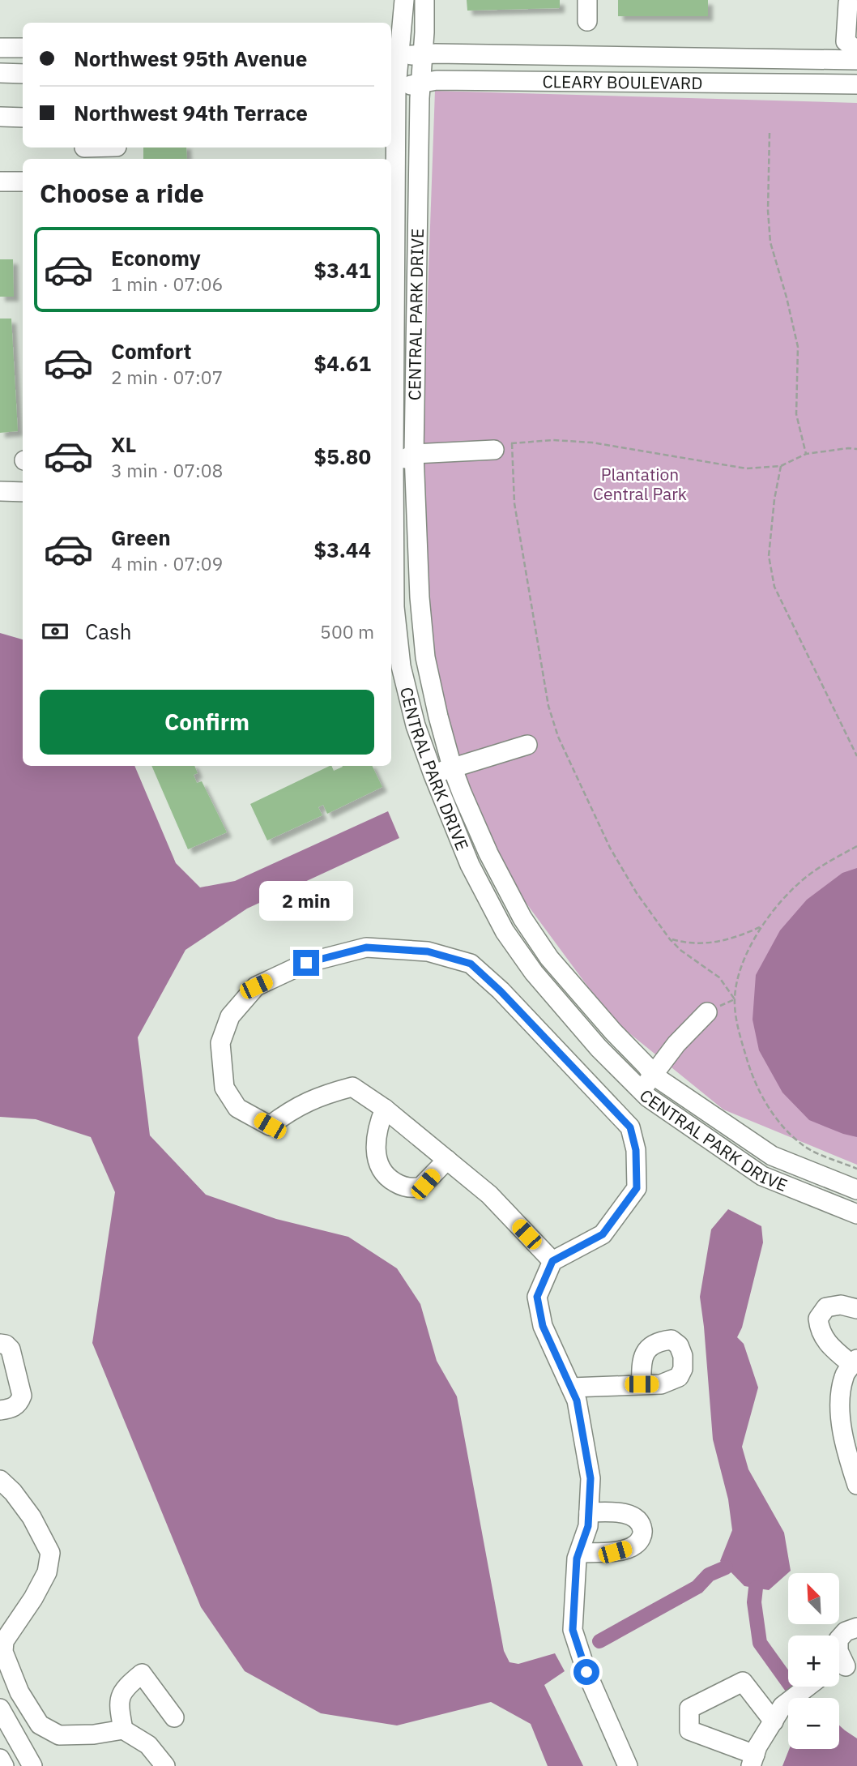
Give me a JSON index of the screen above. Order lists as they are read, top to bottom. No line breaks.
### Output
{"streets":{"street":["CLEARY BOULEVARD","CENTRAL PARK DRIVE"]},"crossings":[["CLEARY BOULEVARD","CENTRAL PARK DRIVE"]],"parks":["Plantation Central Park"],"north":"top left","page":{"banner":["Northwest 95th Avenue","Northwest 94th Terrace"],"heading":"Choose a ride","list":[{"name":"Economy","note":"1 min · 07:06","value":"$3.41"},{"name":"Comfort","note":"2 min · 07:07","value":"$4.61"},{"name":"XL","note":"3 min · 07:08","value":"$5.80"},{"name":"Green","note":"4 min · 07:09","value":"$3.44"}],"pay":["Cash","500 m"],"buttons":"Confirm","bubble":"2 min","map_buttons":["+","−"]}}
